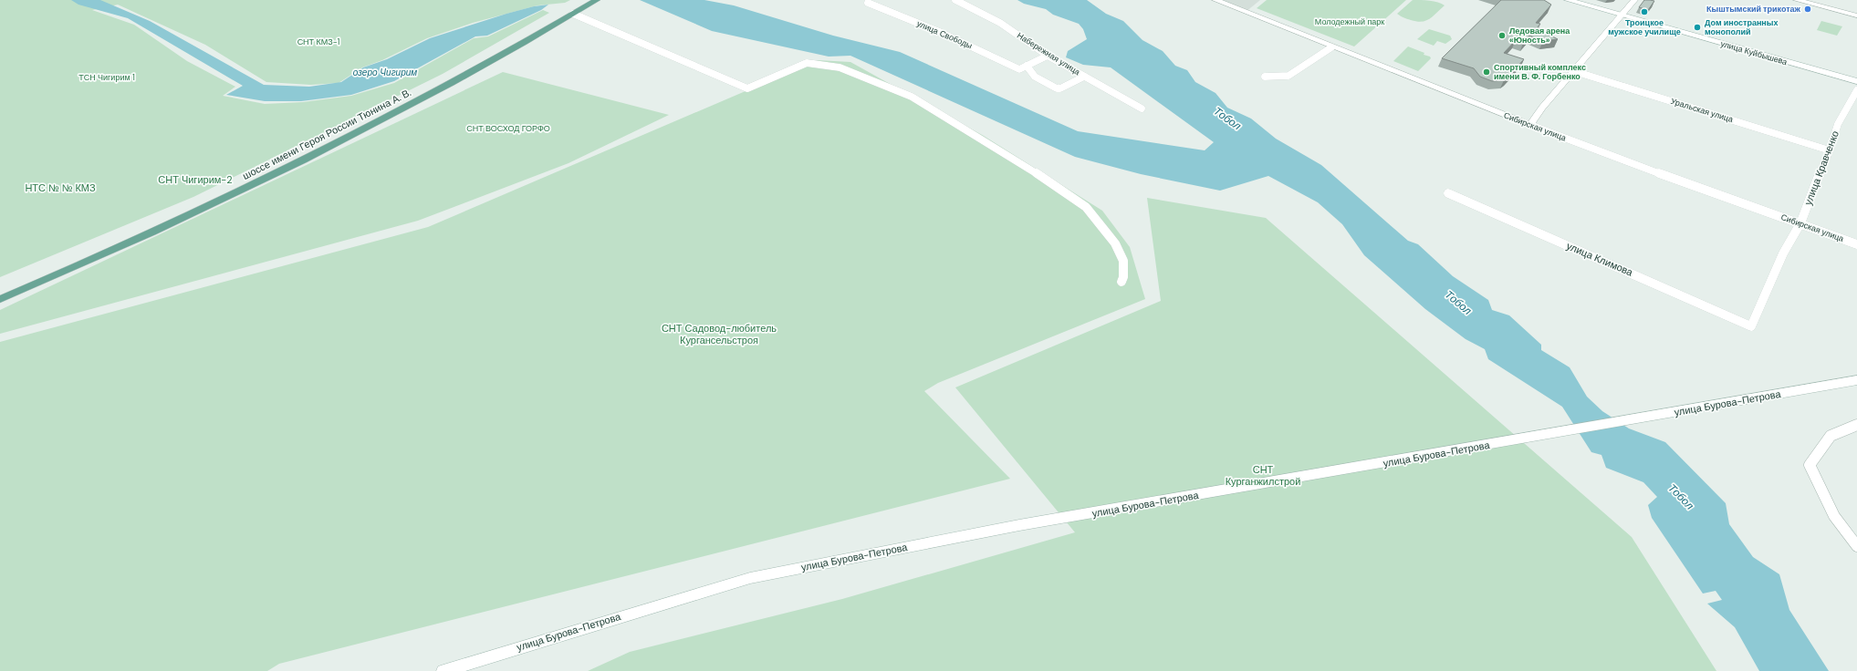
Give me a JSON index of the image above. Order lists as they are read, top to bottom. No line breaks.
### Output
{"streets":{"main road":["улица Куйбышева","Сибирская улица","шоссе имени Героя России Тюнина А. В.","улица Бурова-Петрова"],"street":["улица Свободы","Набережная улица","Уральская улица","улица Кравченко","улица Климова"]},"crossings":[["Уральская улица","улица Кравченко"],["Сибирская улица","улица Кравченко"],["улица Кравченко","улица Климова"]],"water":["озеро Чигирим","Тобол"],"parks":["Молодежный парк","СНТ КМЗ-1","ТСН Чигирим 1","СНТ ВОСХОД ГОРФО","СНТ Чигирим-2","НТС № № КМЗ","СНТ Садовод-любитель Кургансельстроя","СНТ Курганжилстрой"],"places":["Кыштымский трикотаж","Троицкое мужское училище","Дом иностранных монополий","Ледовая арена «Юность»","Спортивный комплекс имени В. Ф. Горбенко"]}
